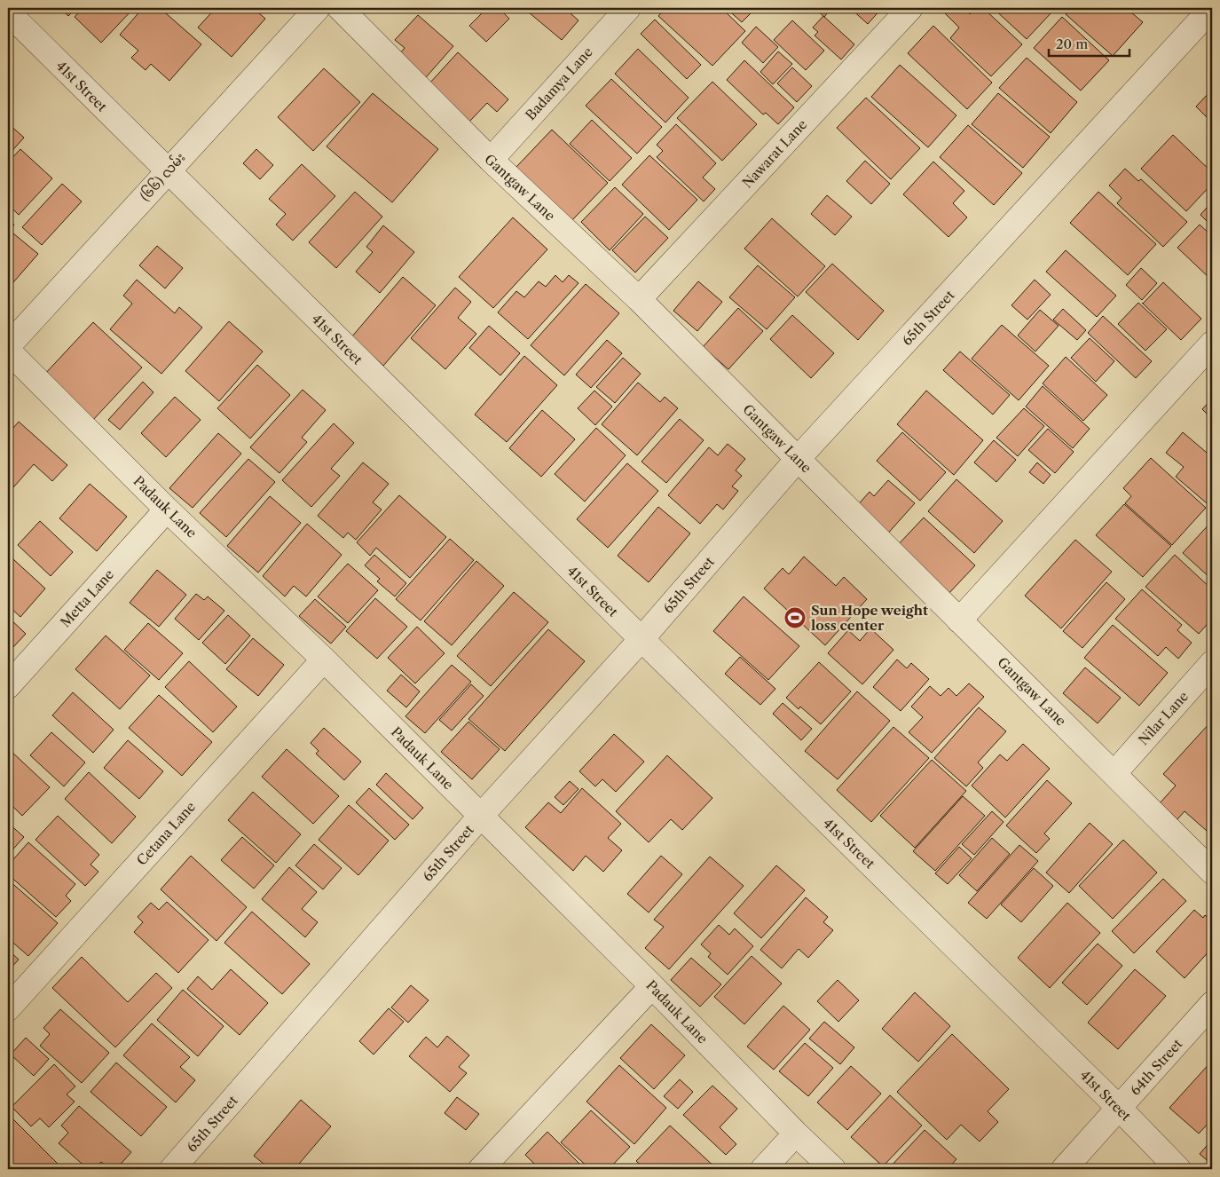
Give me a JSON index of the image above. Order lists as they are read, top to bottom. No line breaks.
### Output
{"streets":{"street":["Badamya Lane","41st Street","Nawarat Lane","(၆၆) လမ်း","Gantgaw Lane","65th Street","Padauk Lane","Metta Lane","Nilar Lane","Cetana Lane","64th Street"]},"crossings":[["Badamya Lane","Gantgaw Lane"],["41st Street","(၆၆) လမ်း"],["41st Street","65th Street"],["41st Street","64th Street"],["Nawarat Lane","Gantgaw Lane"],["Gantgaw Lane","65th Street"],["Gantgaw Lane","Nilar Lane"],["65th Street","Padauk Lane"],["Padauk Lane","Metta Lane"],["Padauk Lane","Cetana Lane"]],"places":{"sports":["Sun Hope weight loss center"]},"scale_bar":"20 m"}
